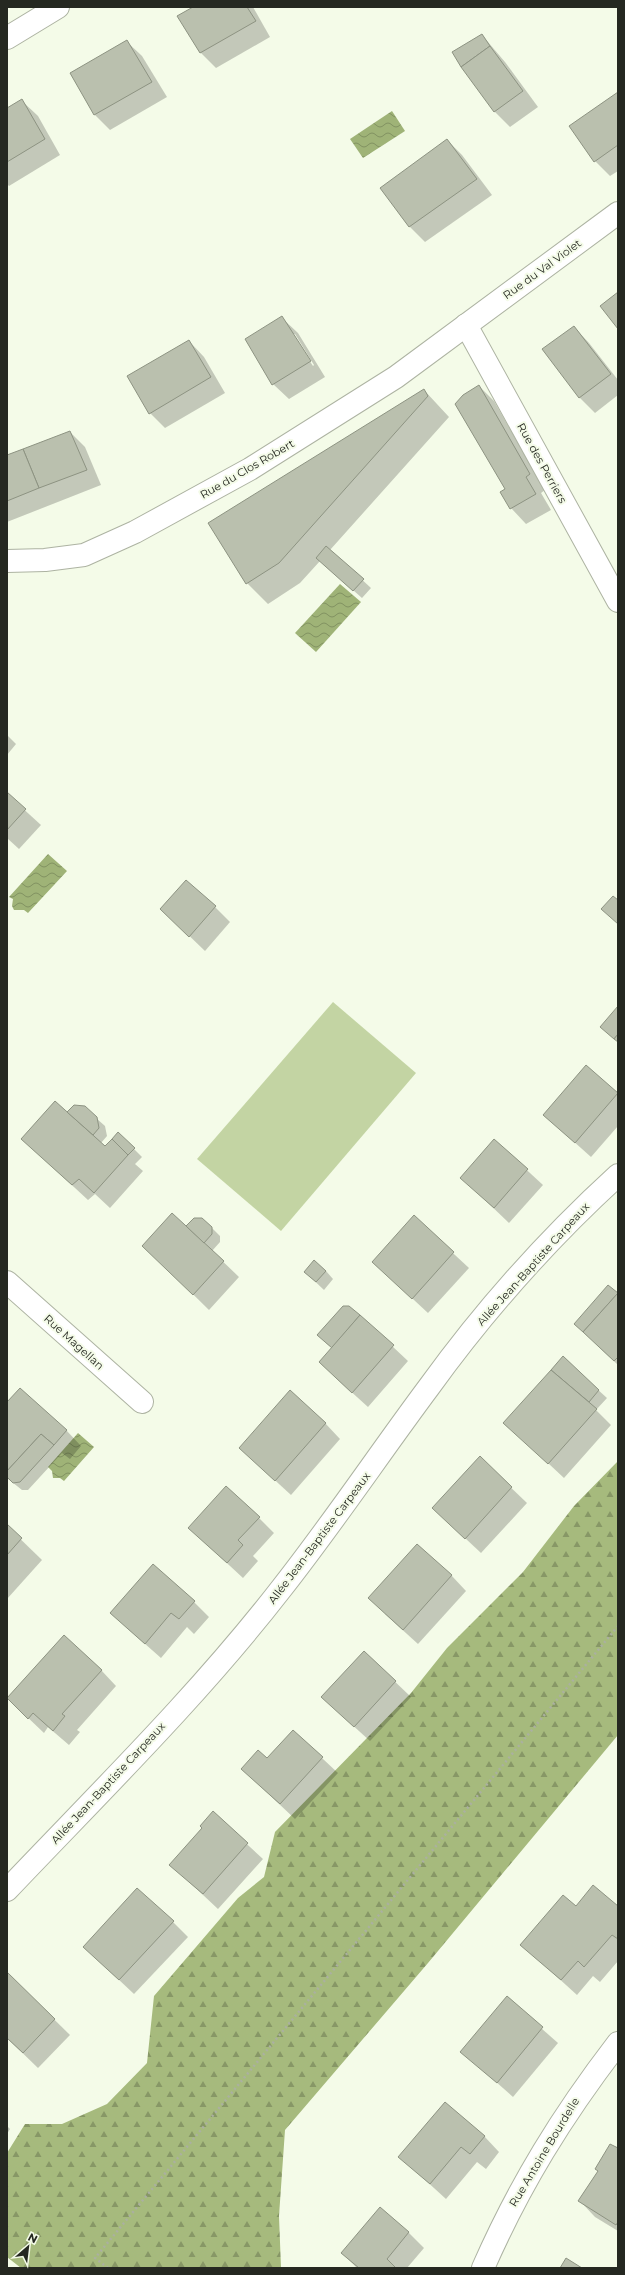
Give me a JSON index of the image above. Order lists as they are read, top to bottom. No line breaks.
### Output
{"streets":{"street":["Rue du Val Violet","Rue des Perriers","Rue du Clos Robert","Allée Jean-Baptiste Carpeaux","Rue Magellan","Rue Antoine Bourdelle"]},"crossings":[["Rue du Val Violet","Rue des Perriers"],["Rue du Val Violet","Rue du Clos Robert"],["Rue des Perriers","Rue du Clos Robert"]],"north":"top right"}
